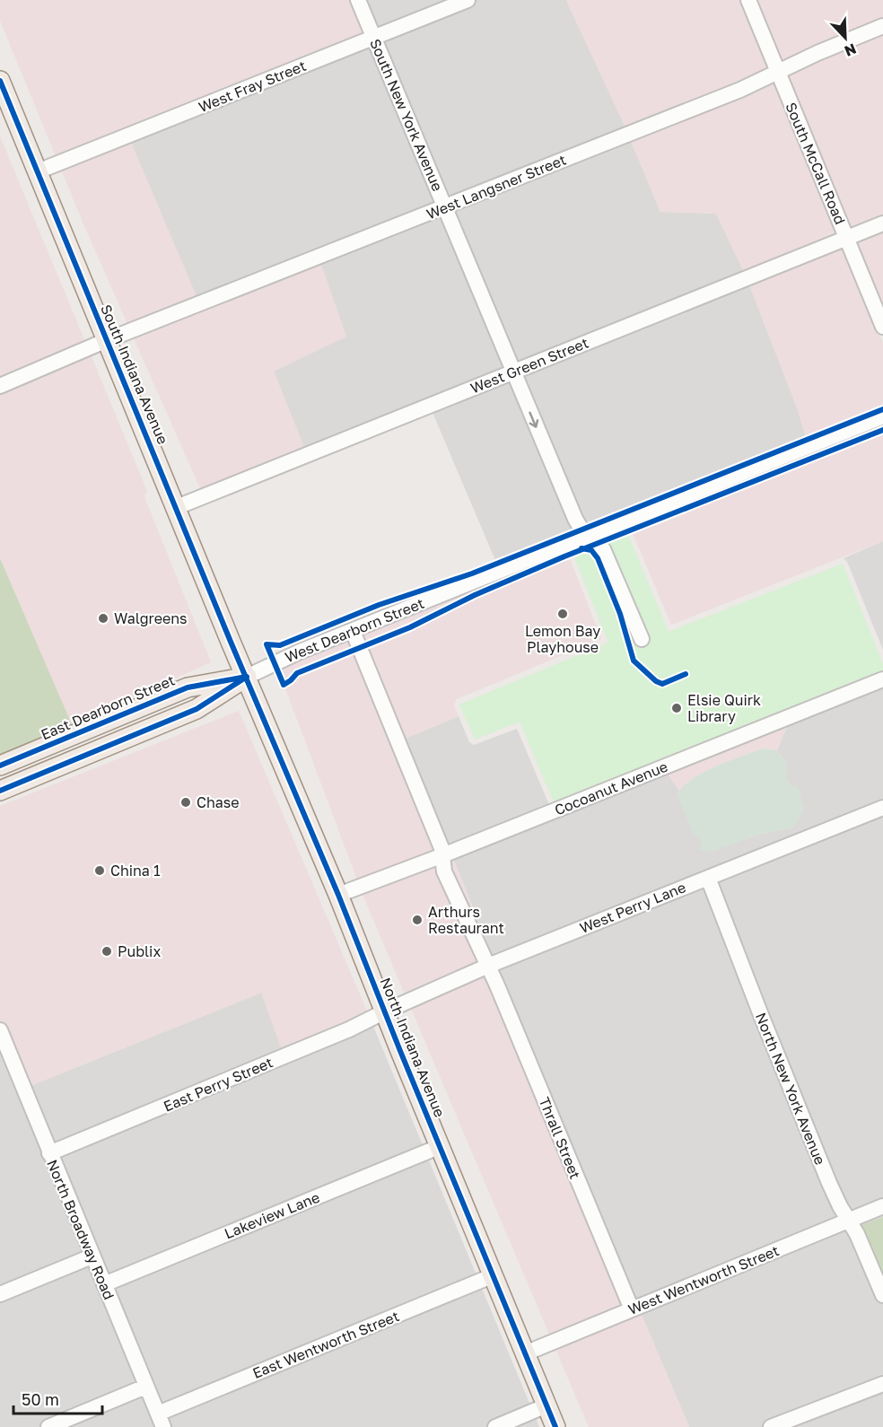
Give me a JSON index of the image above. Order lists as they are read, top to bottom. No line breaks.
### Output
{"streets":{"main road":["South Indiana Avenue","East Dearborn Street","North Indiana Avenue"],"street":["West Fray Street","South New York Avenue","South McCall Road","West Langsner Street","West Green Street","West Dearborn Street","Cocoanut Avenue","West Perry Lane","East Perry Street","North New York Avenue","Thrall Street","Lakeview Lane","North Broadway Road","West Wentworth Street","East Wentworth Street"]},"crossings":[["West Fray Street","South New York Avenue"],["West Fray Street","South Indiana Avenue"],["South New York Avenue","West Langsner Street"],["South New York Avenue","West Green Street"],["South New York Avenue","West Dearborn Street"],["South McCall Road","West Langsner Street"],["South McCall Road","West Green Street"],["West Langsner Street","South Indiana Avenue"],["West Green Street","South Indiana Avenue"],["South Indiana Avenue","West Dearborn Street"],["South Indiana Avenue","East Dearborn Street"],["South Indiana Avenue","North Indiana Avenue"],["West Dearborn Street","East Dearborn Street"],["West Dearborn Street","North Indiana Avenue"],["West Dearborn Street","Thrall Street"],["East Dearborn Street","North Indiana Avenue"],["Cocoanut Avenue","North Indiana Avenue"],["Cocoanut Avenue","Thrall Street"],["West Perry Lane","North Indiana Avenue"],["West Perry Lane","East Perry Street"],["West Perry Lane","North New York Avenue"],["West Perry Lane","Thrall Street"],["North Indiana Avenue","East Perry Street"],["North Indiana Avenue","Lakeview Lane"],["North Indiana Avenue","West Wentworth Street"],["North Indiana Avenue","East Wentworth Street"],["East Perry Street","North Broadway Road"],["North New York Avenue","West Wentworth Street"],["Thrall Street","West Wentworth Street"],["Lakeview Lane","North Broadway Road"],["North Broadway Road","East Wentworth Street"]],"places":["Lemon Bay Playhouse","Walgreens","Elsie Quirk Library","Chase","China 1","Arthurs Restaurant","Publix"],"scale_bar":"50 m","north":"bottom right"}
